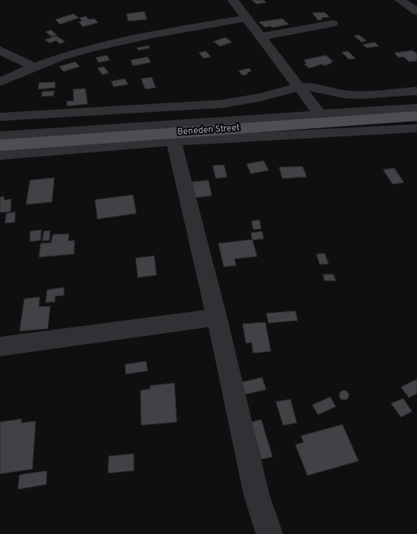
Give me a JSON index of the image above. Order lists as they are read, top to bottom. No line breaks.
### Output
{"streets":{"main road":["Beneden Street"]}}
